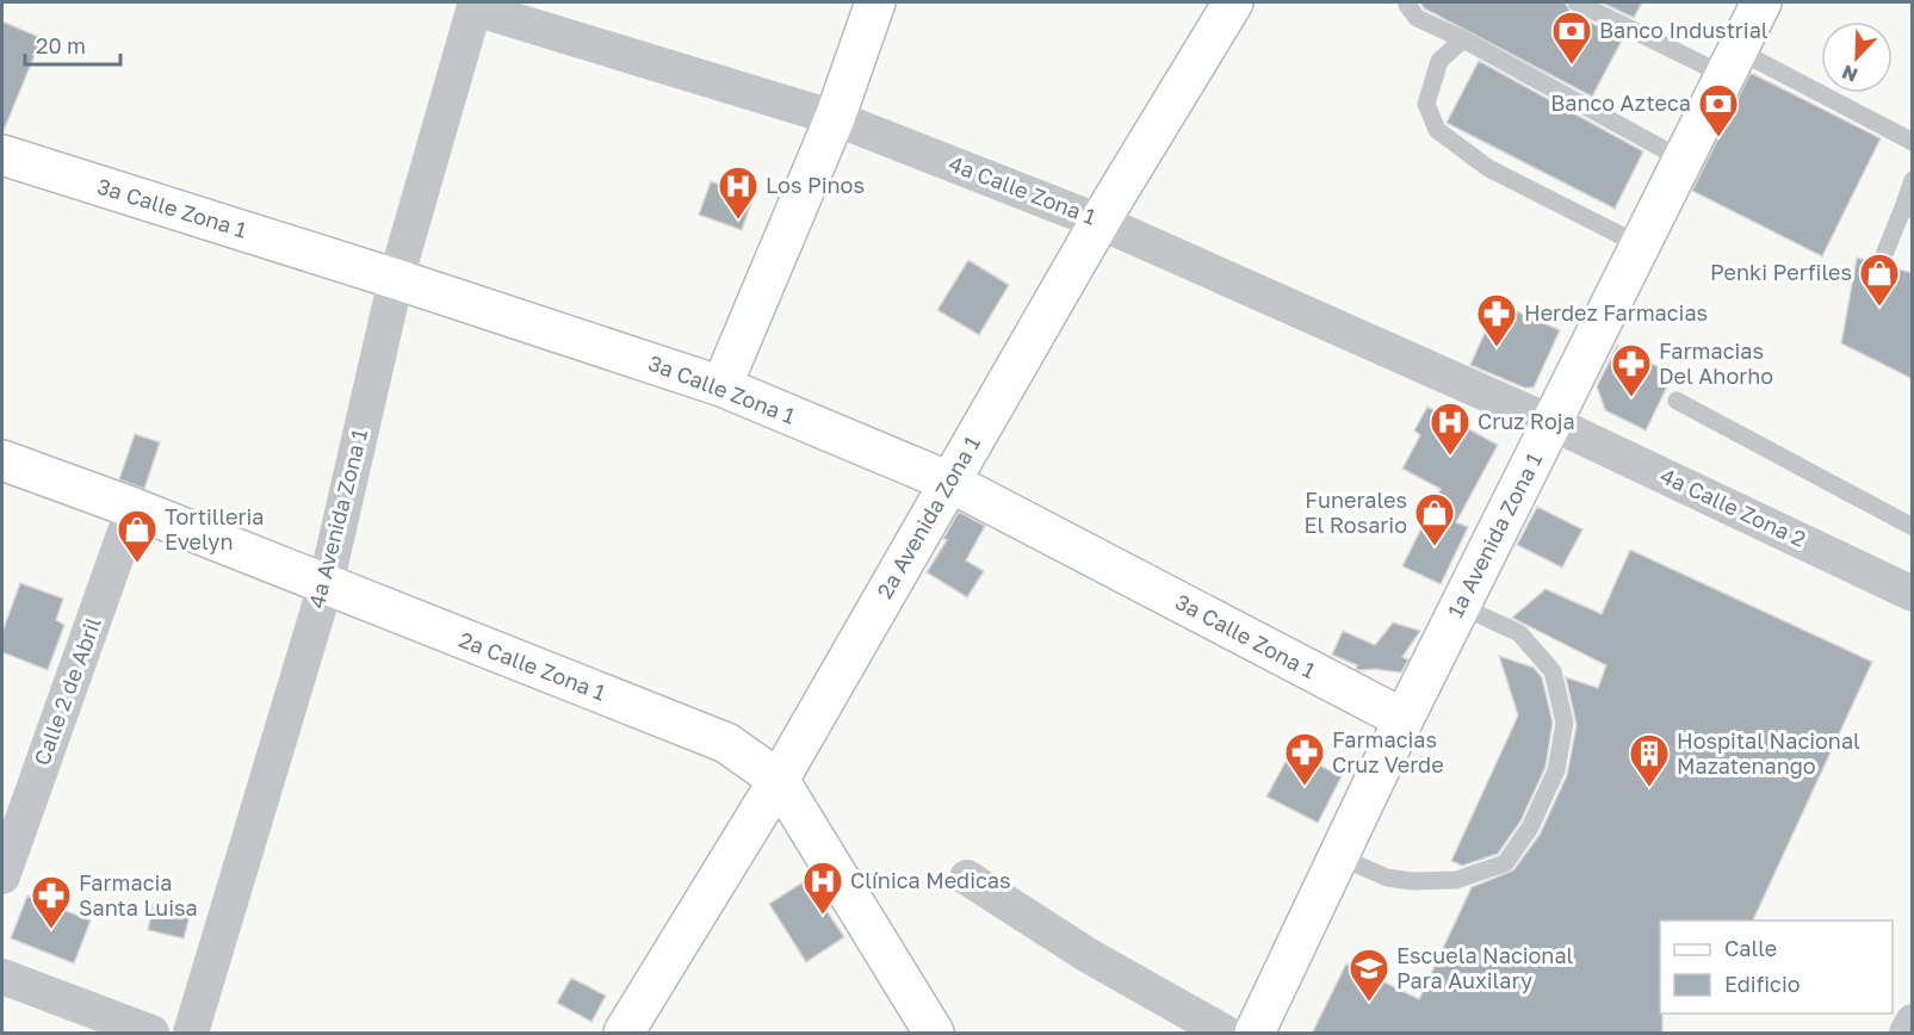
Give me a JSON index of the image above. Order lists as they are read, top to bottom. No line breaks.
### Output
{"streets":{"main road":["3a Calle Zona 1","2a Avenida Zona 1","1a Avenida Zona 1","2a Calle Zona 1"],"street":["4a Calle Zona 1","4a Calle Zona 2","4a Avenida Zona 1","Calle 2 de Abril"]},"crossings":[["4a Calle Zona 1","4a Calle Zona 2"],["4a Calle Zona 1","2a Avenida Zona 1"],["4a Calle Zona 1","4a Avenida Zona 1"],["4a Calle Zona 1","1a Avenida Zona 1"],["3a Calle Zona 1","2a Avenida Zona 1"],["3a Calle Zona 1","4a Avenida Zona 1"],["3a Calle Zona 1","1a Avenida Zona 1"],["4a Calle Zona 2","1a Avenida Zona 1"],["2a Avenida Zona 1","2a Calle Zona 1"],["4a Avenida Zona 1","2a Calle Zona 1"],["2a Calle Zona 1","Calle 2 de Abril"]],"places":{"bank":["Banco Industrial","Banco Azteca"],"hospital":["Los Pinos","Cruz Roja","Clínica Medicas"],"shop":["Penki Perfiles","Funerales El Rosario","Tortilleria Evelyn"],"pharmacy":["Herdez Farmacias","Farmacias Del Ahorho","Farmacias Cruz Verde","Farmacia Santa Luisa"],"building":["Hospital Nacional Mazatenango"],"school or university":["Escuela Nacional Para Auxilary"]},"legend":["Calle","Edificio"],"scale_bar":"20 m","north":"bottom left"}
